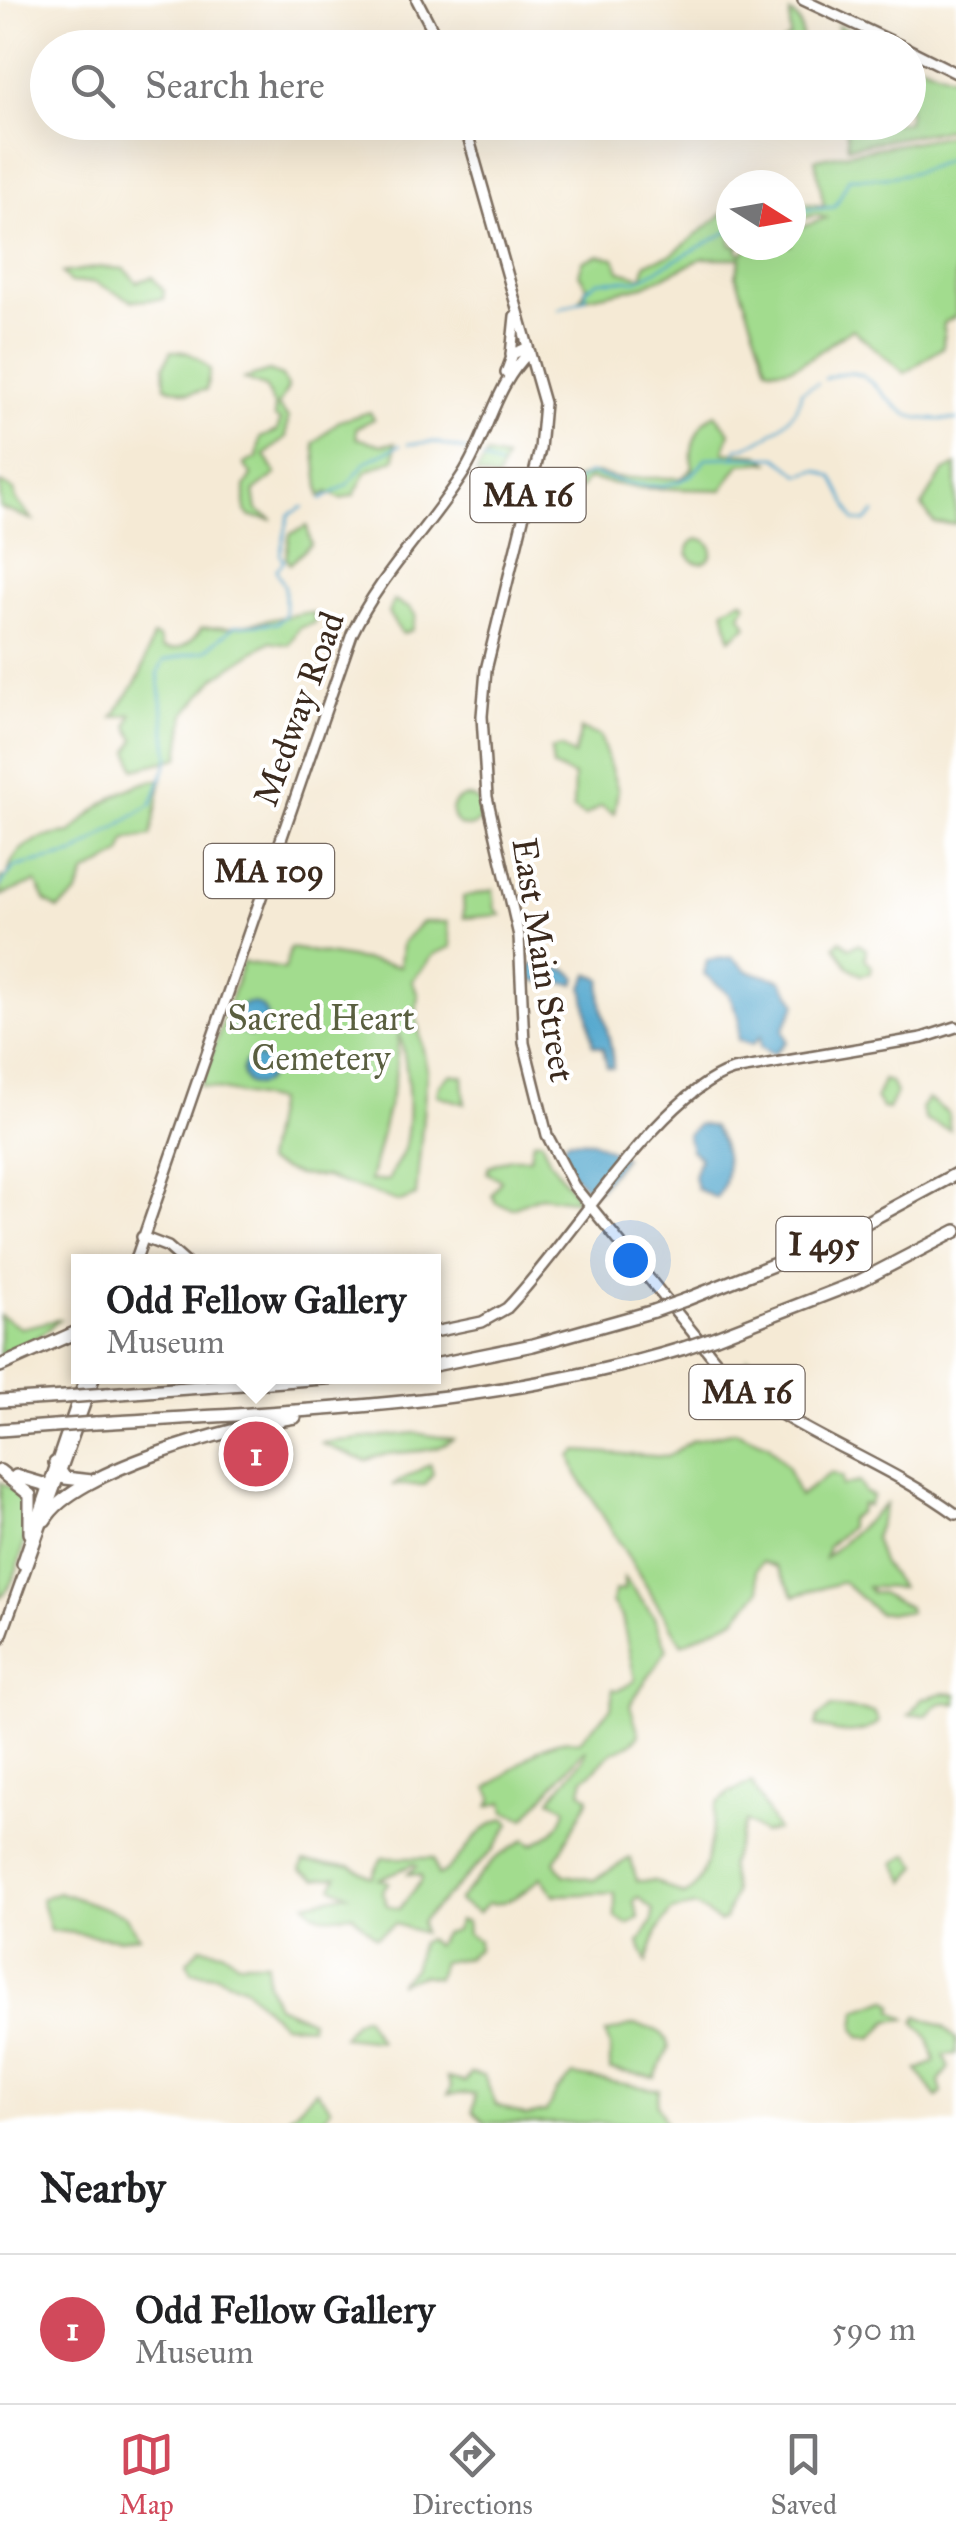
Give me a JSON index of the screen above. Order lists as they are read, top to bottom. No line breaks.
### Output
{"streets":{"highway":["I 495"],"main road":["MA 16","Medway Road","MA 109","East Main Street"]},"crossings":[["Medway Road","East Main Street"]],"parks":["Sacred Heart Cemetery"],"north":"right","page":{"search":"Search here","popup":["Odd Fellow Gallery","Museum"],"pins":"1","heading":"Nearby","list":[{"mark":"1","name":"Odd Fellow Gallery","note":"Museum","value":"590 m"}],"nav":["Map","Directions","Saved"]}}
